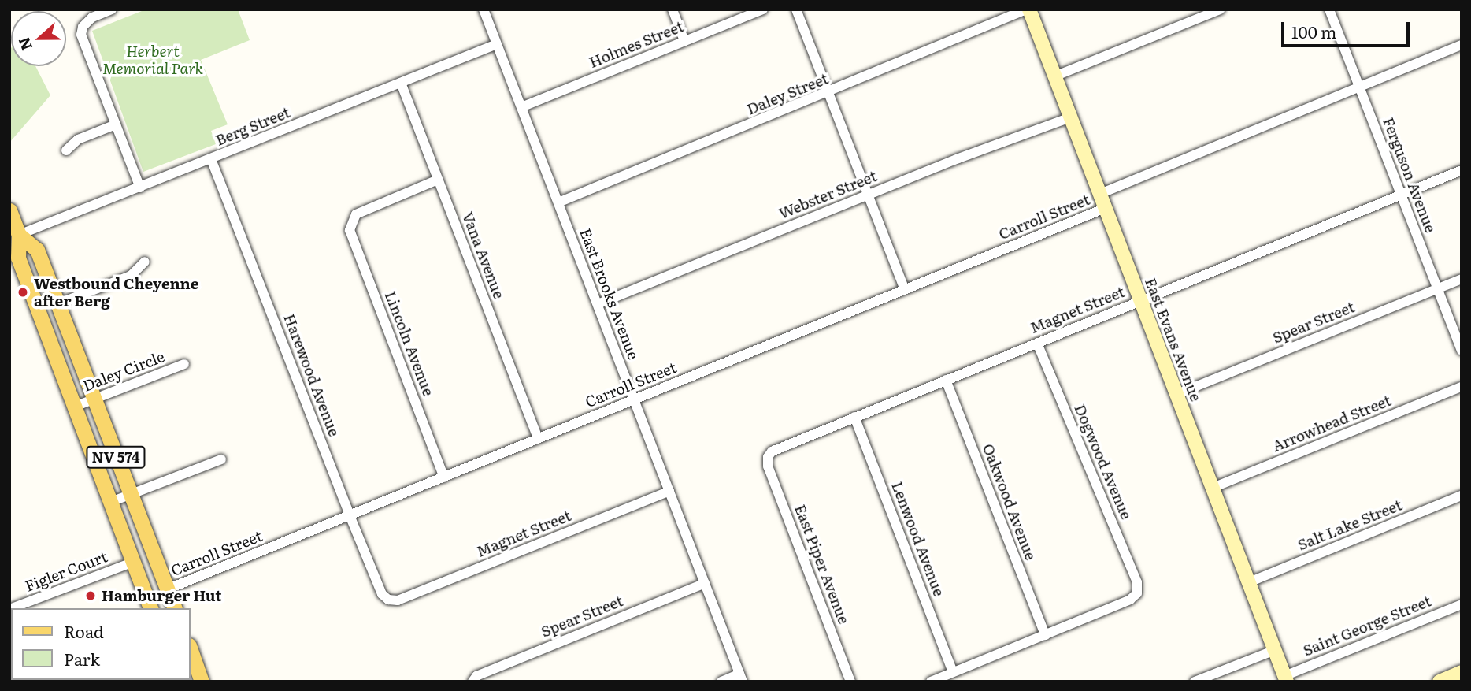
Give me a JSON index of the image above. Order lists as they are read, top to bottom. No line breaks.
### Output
{"streets":{"main road":["NV 574"],"street":["Holmes Street","Daley Street","Berg Street","Ferguson Avenue","Webster Street","Carroll Street","Vana Avenue","East Brooks Avenue","Magnet Street","Spear Street","East Evans Avenue","Lincoln Avenue","Daley Circle","Harewood Avenue","Arrowhead Street","Dogwood Avenue","Oakwood Avenue","Salt Lake Street","Lenwood Avenue","East Piper Avenue","Figler Court","Saint George Street"]},"crossings":[["Holmes Street","East Brooks Avenue"],["Daley Street","East Brooks Avenue"],["Daley Street","East Evans Avenue"],["Berg Street","Vana Avenue"],["Berg Street","East Brooks Avenue"],["Berg Street","Harewood Avenue"],["Berg Street","NV 574"],["Ferguson Avenue","Carroll Street"],["Ferguson Avenue","Magnet Street"],["Ferguson Avenue","Spear Street"],["Webster Street","East Brooks Avenue"],["Webster Street","East Evans Avenue"],["Carroll Street","Vana Avenue"],["Carroll Street","East Brooks Avenue"],["Carroll Street","East Evans Avenue"],["Carroll Street","Lincoln Avenue"],["Carroll Street","Harewood Avenue"],["Carroll Street","NV 574"],["Vana Avenue","Lincoln Avenue"],["East Brooks Avenue","Magnet Street"],["East Brooks Avenue","Spear Street"],["Magnet Street","East Evans Avenue"],["Magnet Street","Harewood Avenue"],["Magnet Street","Dogwood Avenue"],["Magnet Street","Oakwood Avenue"],["Magnet Street","Lenwood Avenue"],["Magnet Street","East Piper Avenue"],["Spear Street","East Evans Avenue"],["East Evans Avenue","Arrowhead Street"],["East Evans Avenue","Salt Lake Street"],["East Evans Avenue","Saint George Street"],["Daley Circle","NV 574"],["NV 574","Figler Court"],["Dogwood Avenue","Oakwood Avenue"]],"parks":["Herbert Memorial Park"],"places":["Westbound Cheyenne after Berg","Hamburger Hut"],"legend":["Road","Park"],"scale_bar":"100 m","north":"left"}
